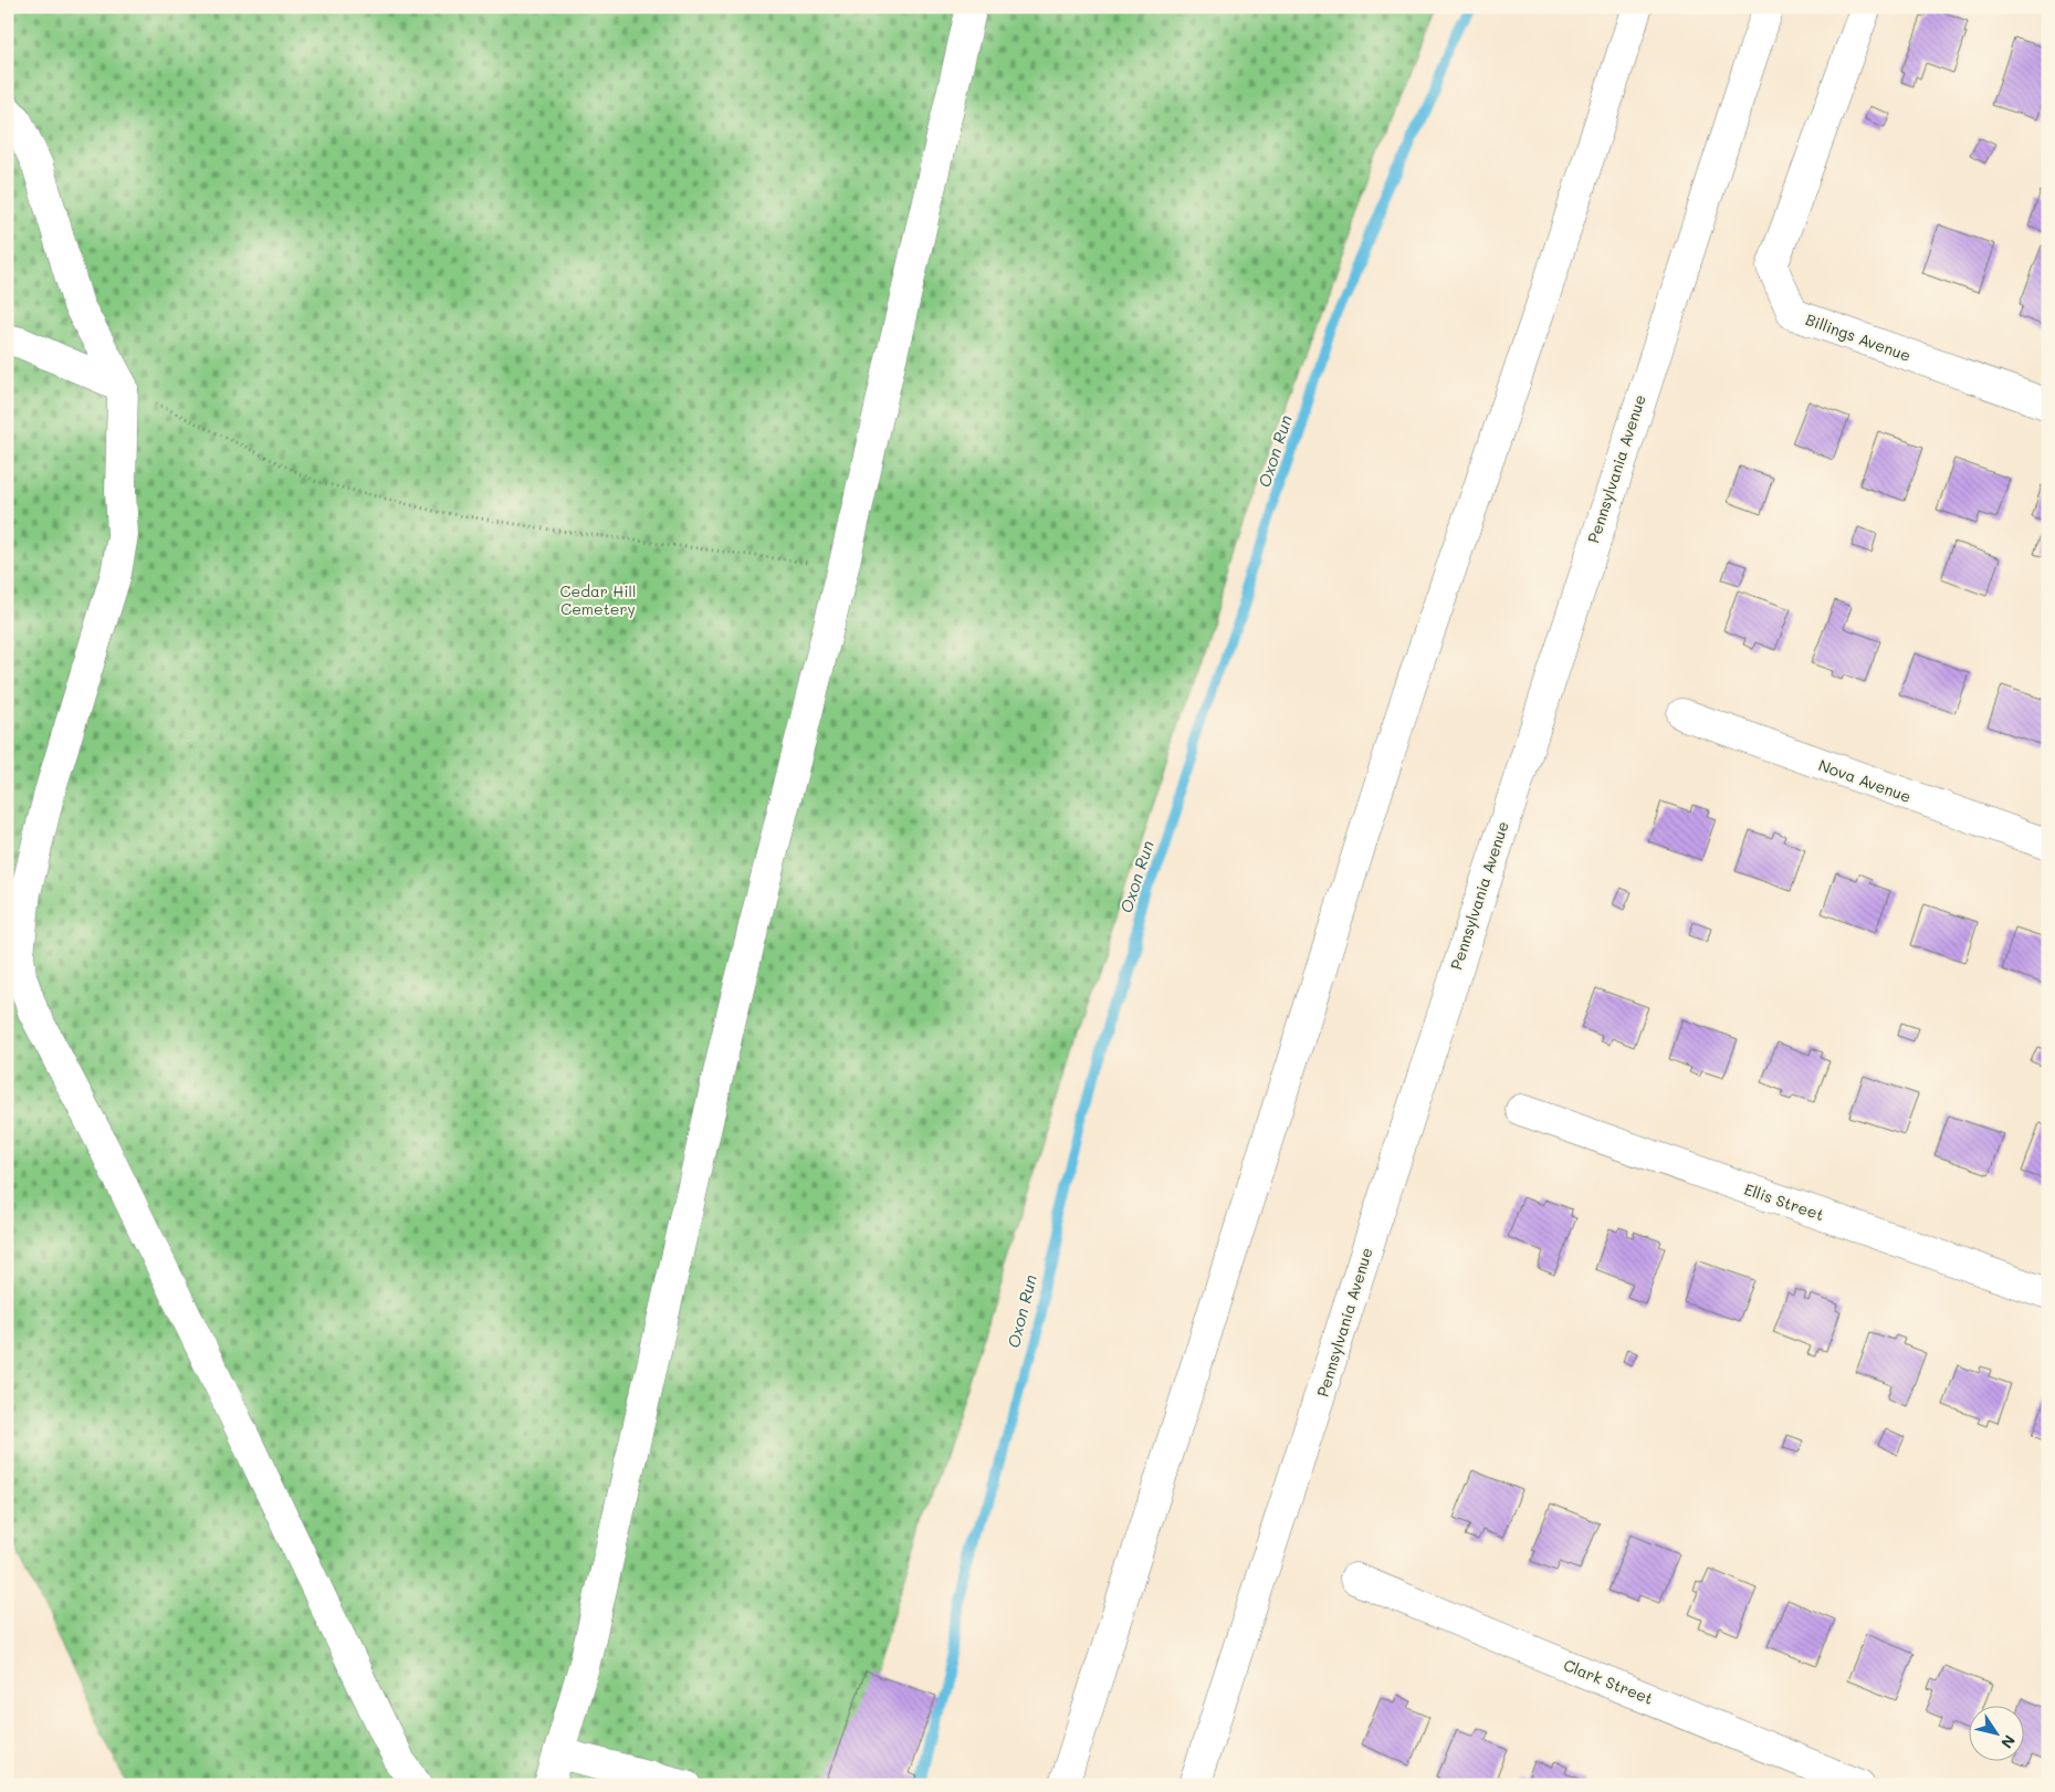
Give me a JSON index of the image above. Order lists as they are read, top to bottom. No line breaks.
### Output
{"streets":{"main road":["Billings Avenue","Pennsylvania Avenue","Nova Avenue","Ellis Street","Clark Street"]},"water":["Oxon Run"],"parks":["Cedar Hill Cemetery"],"north":"bottom right"}
